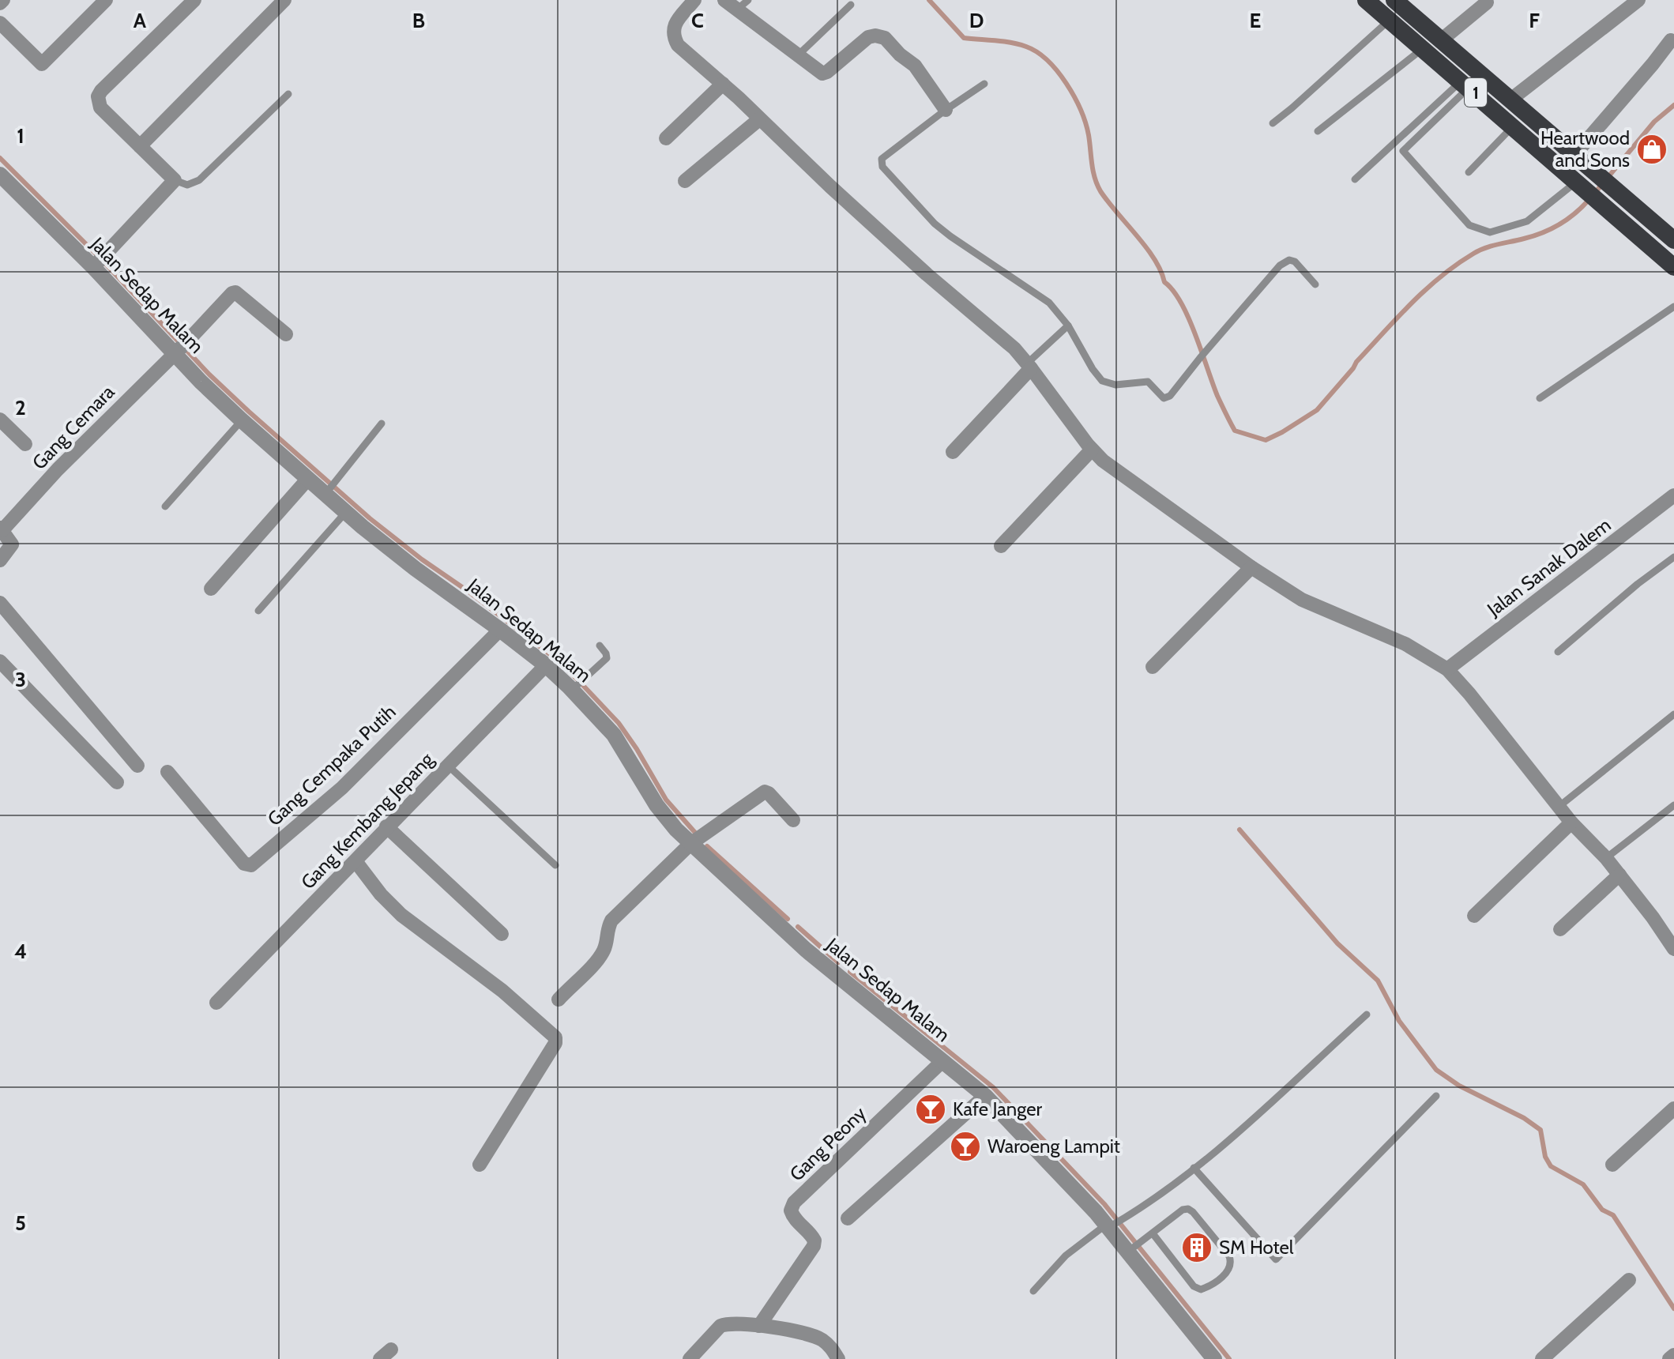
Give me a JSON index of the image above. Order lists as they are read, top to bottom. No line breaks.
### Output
{"streets":{"highway":["1"],"street":["Jalan Sedap Malam","Gang Cemara","Jalan Sanak Dalem","Gang Cempaka Putih","Gang Kembang Jepang","Gang Peony"]},"crossings":[["Jalan Sedap Malam","Gang Cemara"],["Jalan Sedap Malam","Gang Cempaka Putih"],["Jalan Sedap Malam","Gang Kembang Jepang"],["Jalan Sedap Malam","Gang Peony"]],"places":{"shop":["Heartwood and Sons"],"bar":["Kafe Janger","Waroeng Lampit"],"building":["SM Hotel"]},"grid":{"columns":["A","B","C","D","E","F"],"rows":["1","2","3","4","5"]}}
